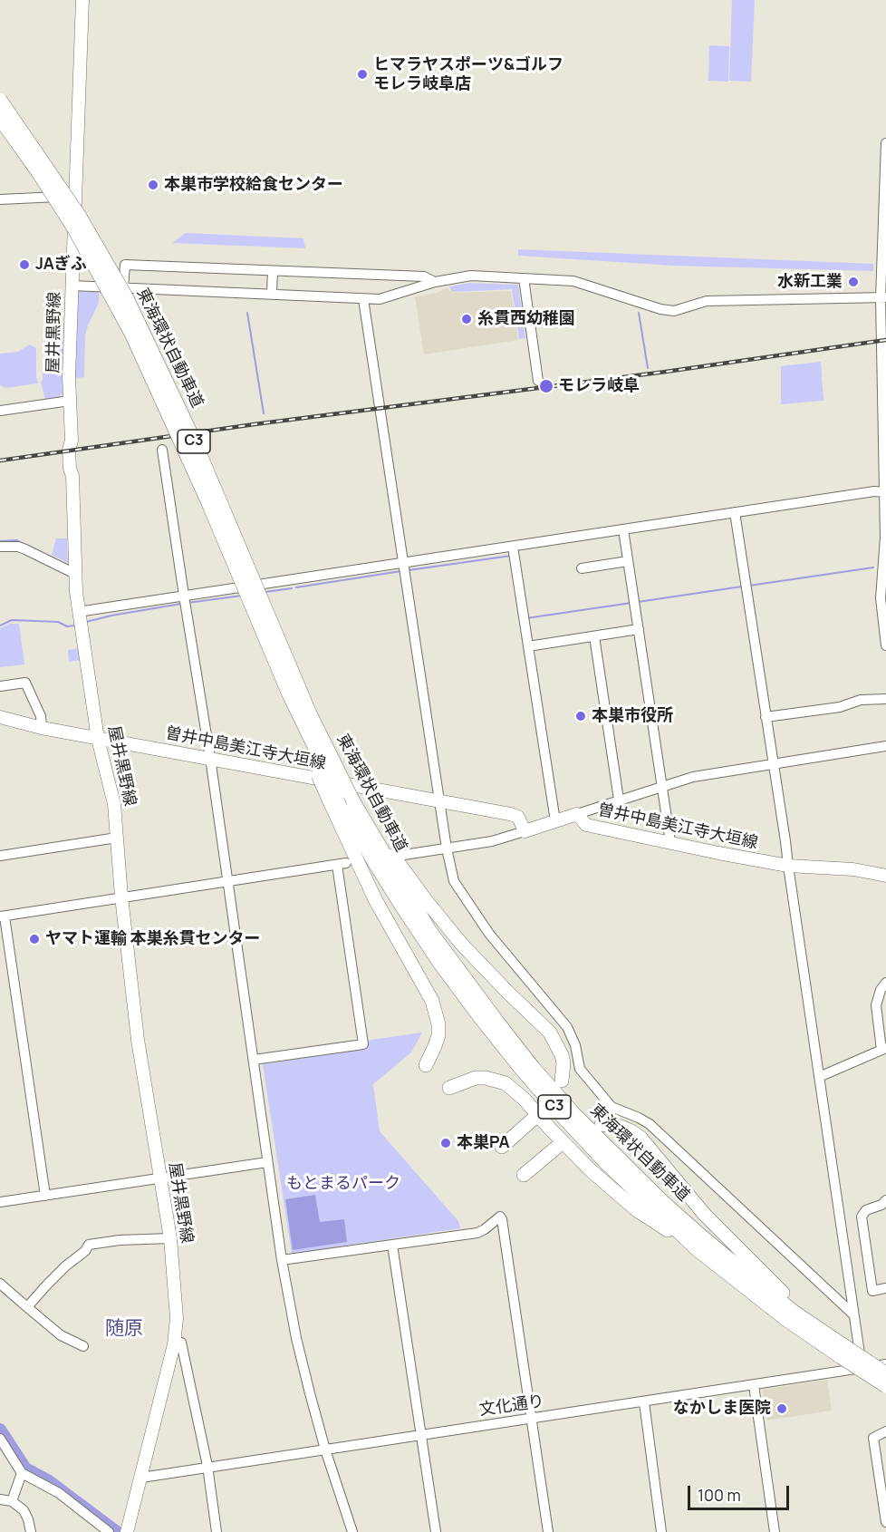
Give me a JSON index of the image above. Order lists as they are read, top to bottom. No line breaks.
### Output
{"streets":{"highway":["東海環状自動車道","C3"],"main road":["屋井黒野線","曽井中島美江寺大垣線"],"street":["文化通り"]},"crossings":[["屋井黒野線","曽井中島美江寺大垣線"],["屋井黒野線","文化通り"]],"districts":["随原"],"parks":["もとまるパーク"],"places":["ヒマラヤスポーツ&ゴルフ モレラ岐阜店","本巣市学校給食センター","JAぎふ","水新工業","糸貫西幼稚園","モレラ岐阜","本巣市役所","ヤマト運輸 本巣糸貫センター","本巣PA","なかしま医院"],"scale_bar":"100 m"}
